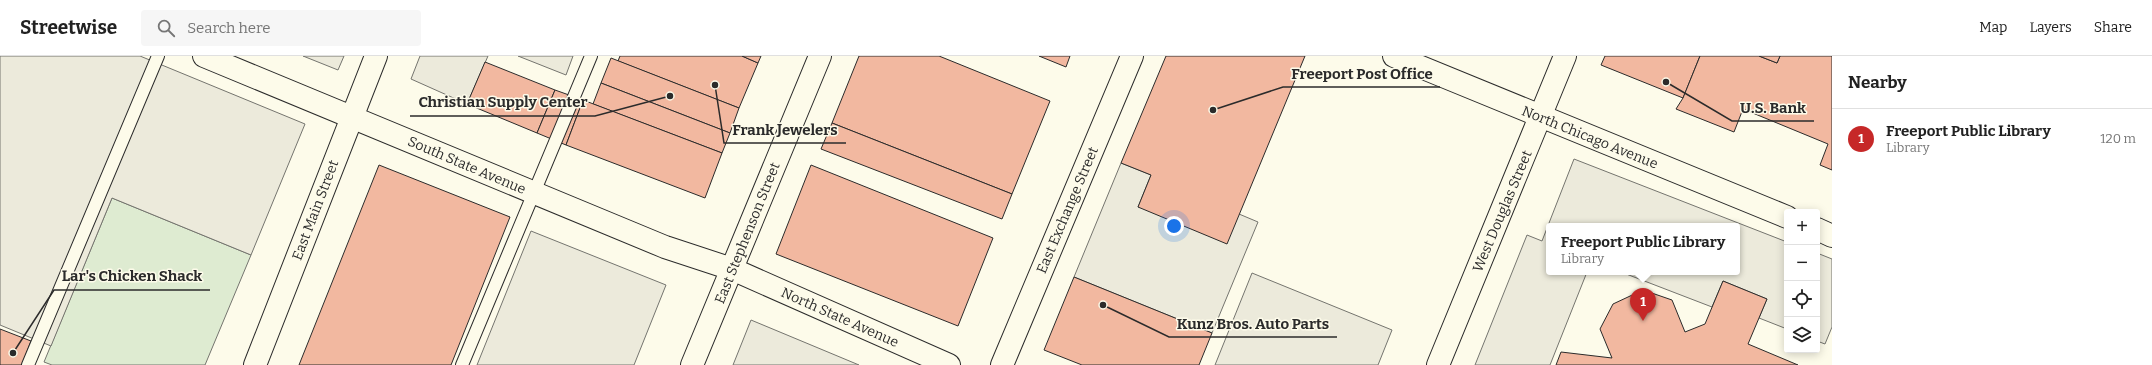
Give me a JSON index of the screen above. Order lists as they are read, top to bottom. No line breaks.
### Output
{"streets":{"street":["North Chicago Avenue","South State Avenue","East Main Street","East Exchange Street","West Douglas Street","East Stephenson Street","North State Avenue"]},"crossings":[["North Chicago Avenue","West Douglas Street"],["South State Avenue","East Main Street"],["South State Avenue","East Stephenson Street"],["South State Avenue","North State Avenue"],["East Stephenson Street","North State Avenue"]],"places":["U.S. Bank","Frank Jewelers","Christian Supply Center","Freeport Post Office","Kunz Bros. Auto Parts","Lar's Chicken Shack"],"page":{"header":"Streetwise","search":"Search here","nav":["Map","Layers","Share"],"heading":"Nearby","list":[{"mark":"1","name":"Freeport Public Library","note":"Library","value":"120 m"}],"map_buttons":["+","−"],"popup":["Freeport Public Library","Library"],"pins":"1"}}
